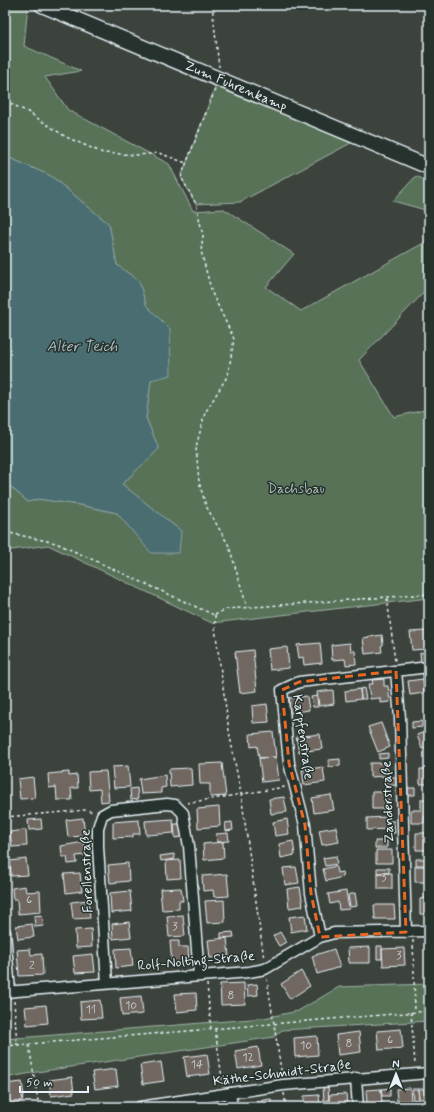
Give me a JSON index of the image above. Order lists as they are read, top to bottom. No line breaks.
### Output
{"streets":{"street":["Zum Fuhrenkamp","Karpfenstraße","Zanderstraße","Forellenstraße","Rolf-Nolting-Straße","Käthe-Schmidt-Straße"]},"crossings":[["Karpfenstraße","Zanderstraße"],["Karpfenstraße","Rolf-Nolting-Straße"],["Zanderstraße","Rolf-Nolting-Straße"],["Forellenstraße","Rolf-Nolting-Straße"]],"water":["Alter Teich"],"parks":["Dachsbau"],"house_numbers":["3","6","3","3","2","8","10","11","6","8","10","12","14"],"scale_bar":"50 m","north":"top"}
